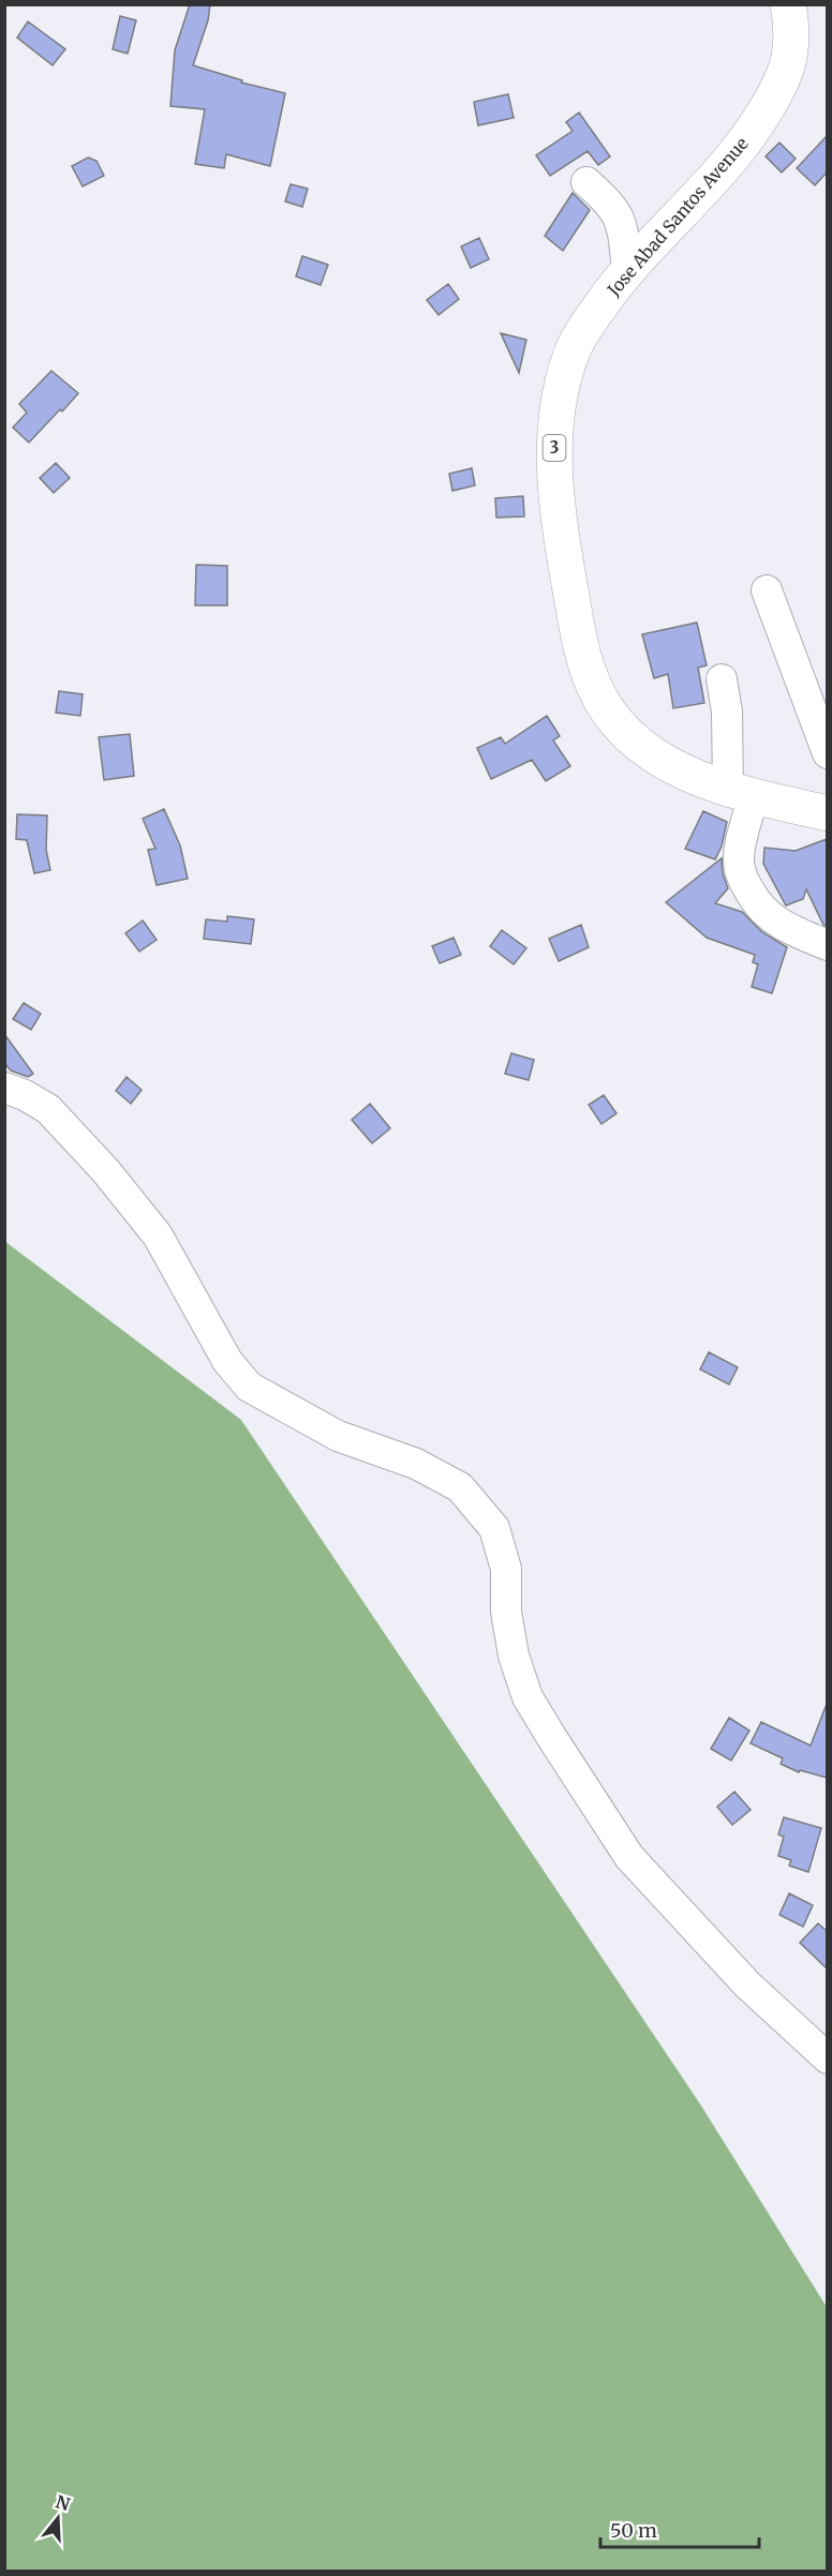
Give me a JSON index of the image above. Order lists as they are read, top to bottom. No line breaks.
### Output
{"streets":{"highway":["Jose Abad Santos Avenue","3"]},"scale_bar":"50 m","north":"top"}
